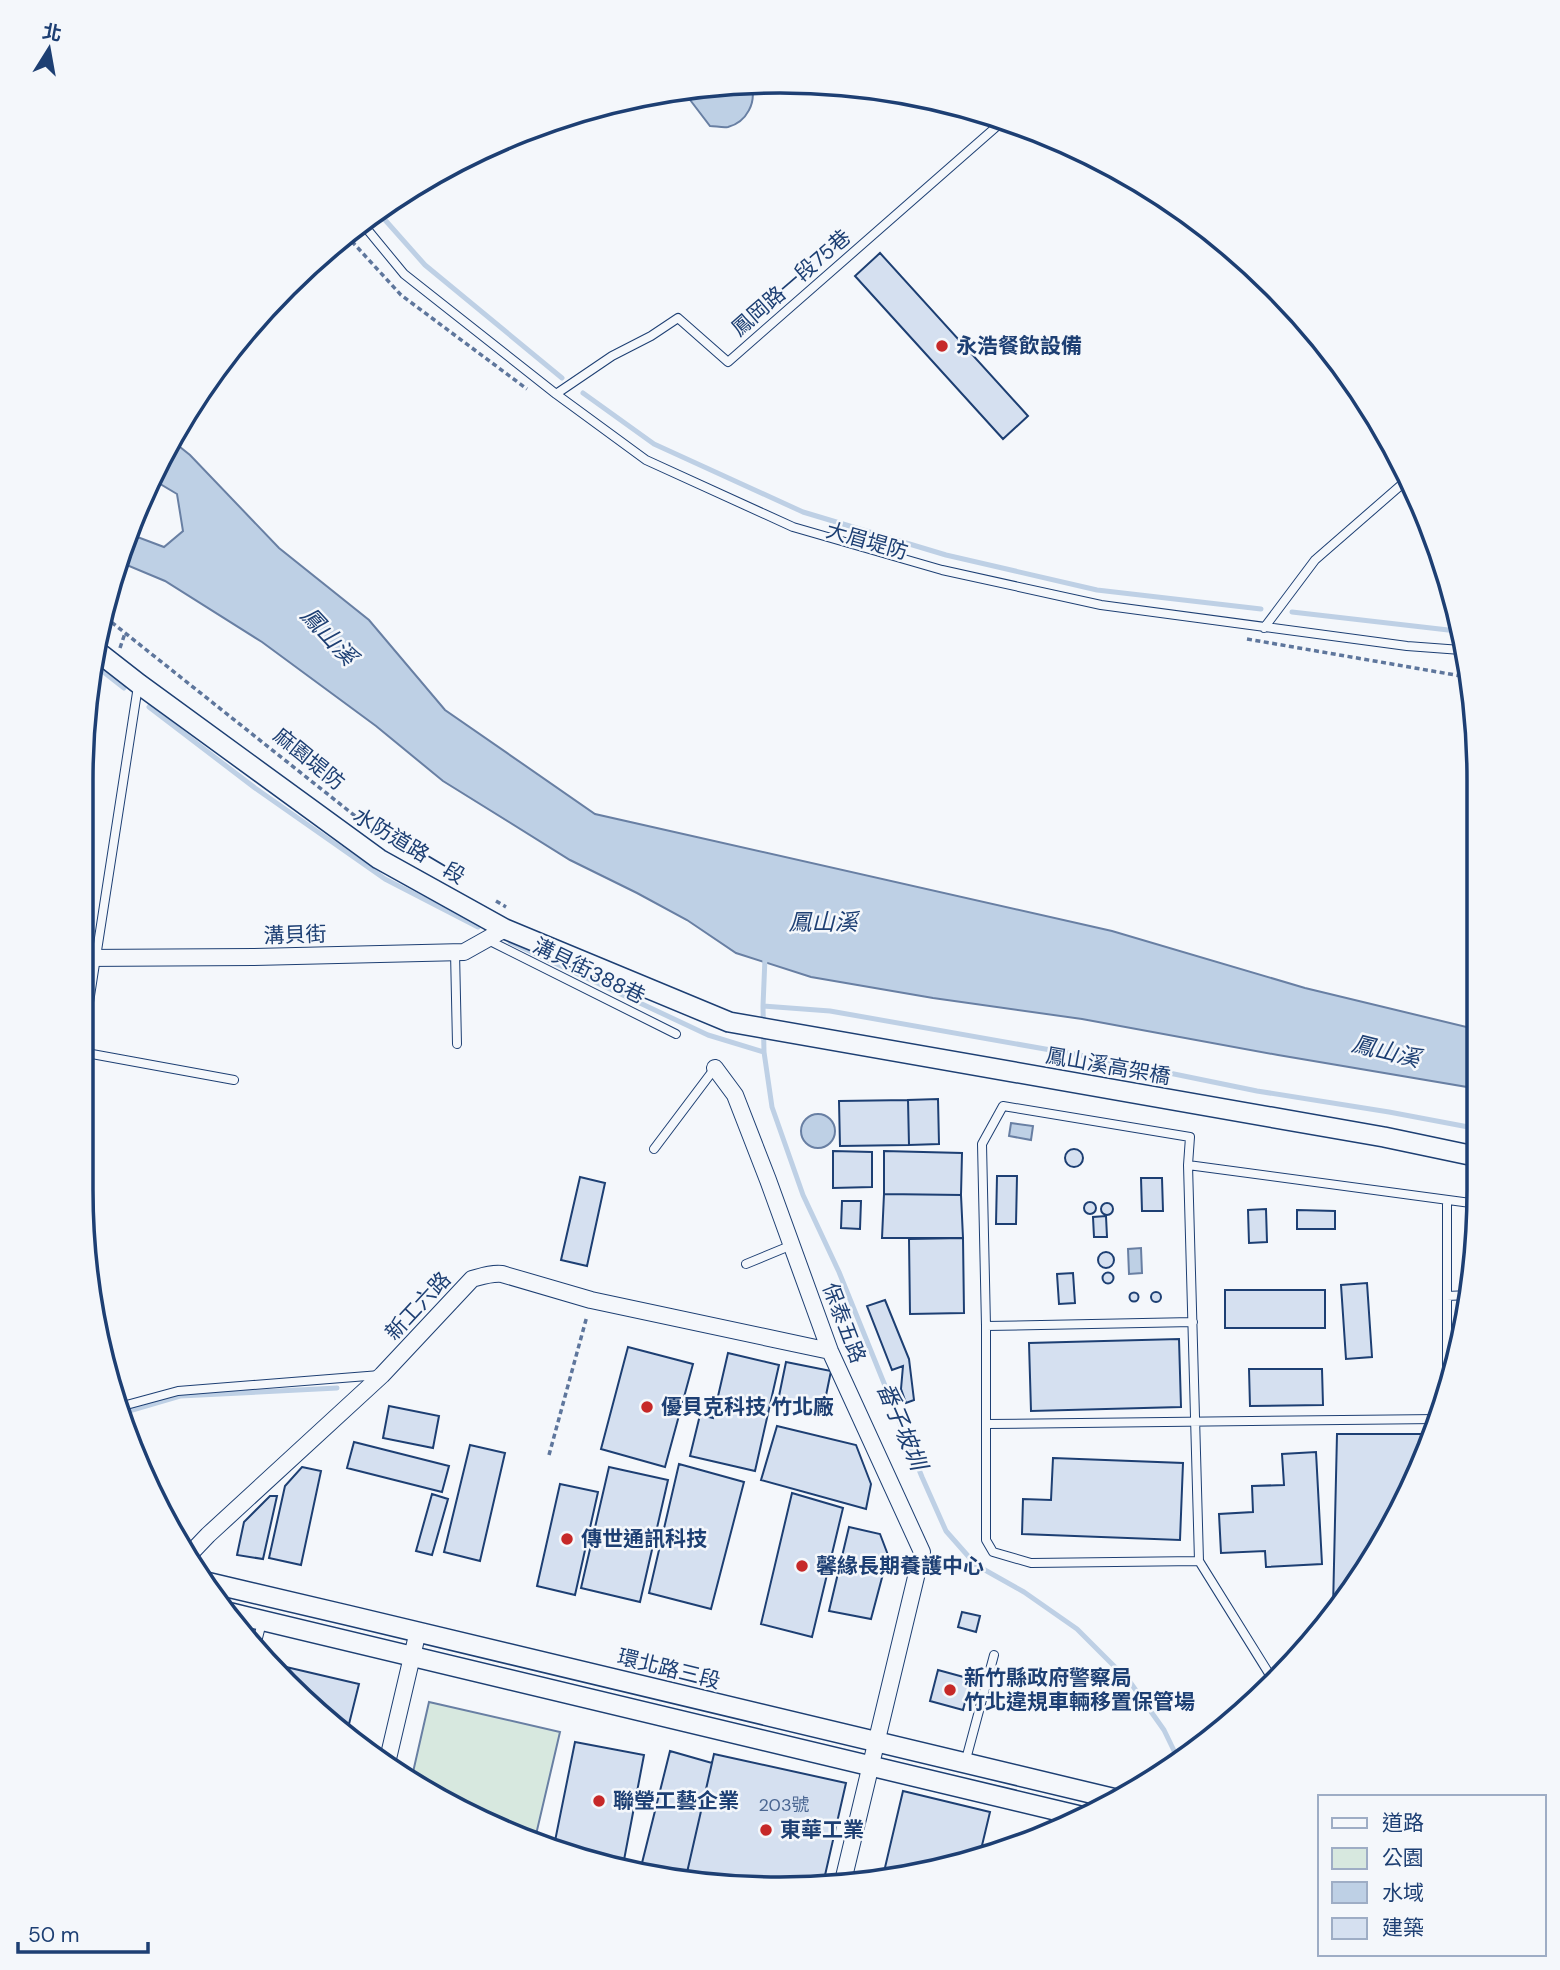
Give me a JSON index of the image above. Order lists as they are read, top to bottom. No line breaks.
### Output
{"streets":{"street":["水防道路一段","溝貝街","鳳山溪高架橋","新工六路","保泰五路","環北路三段"],"lane":["鳳岡路一段75巷","溝貝街388巷"],"path":["麻園堤防"]},"crossings":[["水防道路一段","溝貝街"],["水防道路一段","鳳山溪高架橋"],["溝貝街","溝貝街388巷"],["新工六路","保泰五路"],["保泰五路","環北路三段"]],"water":["鳳山溪","番子坡圳"],"places":["永浩餐飲設備","優貝克科技 竹北廠","傳世通訊科技","馨緣長期養護中心","新竹縣政府警察局 竹北違規車輛移置保管場","聯瑩工藝企業","東華工業"],"house_numbers":["203號"],"legend":["道路","公園","水域","建築"],"scale_bar":"50 m","north":"top"}
